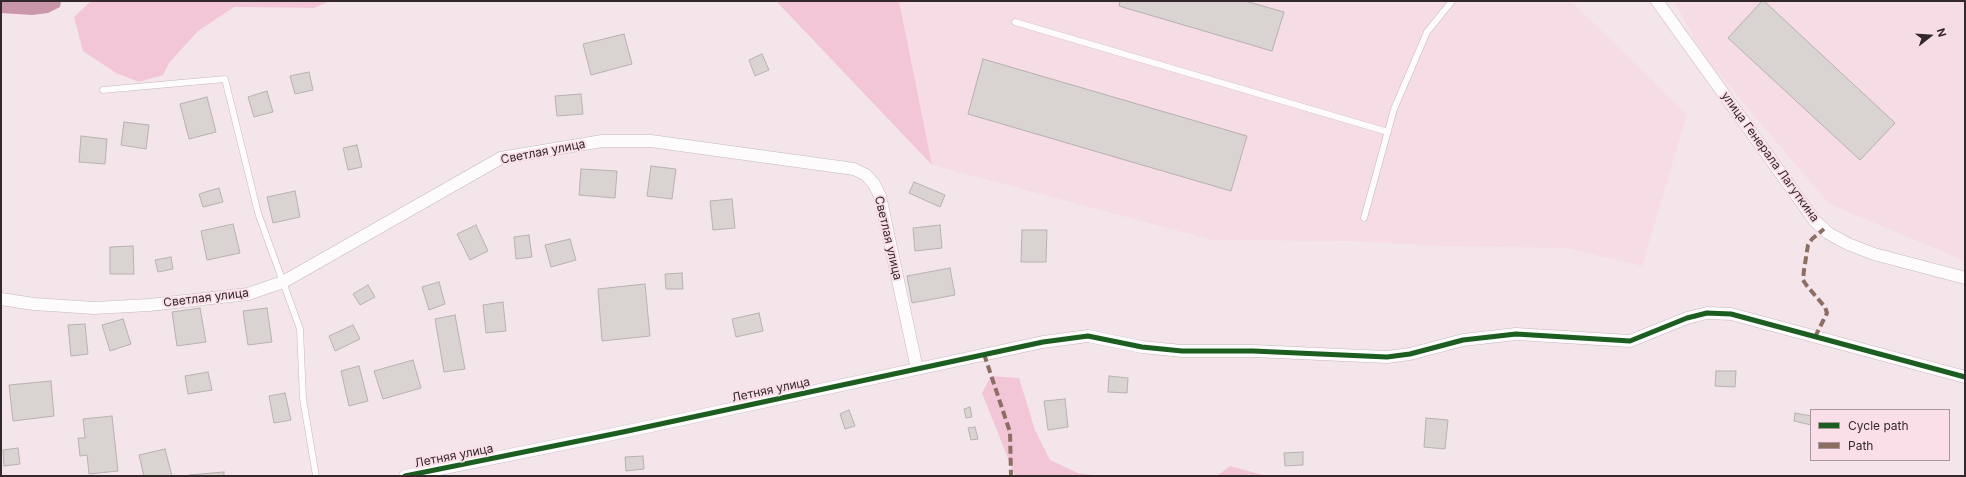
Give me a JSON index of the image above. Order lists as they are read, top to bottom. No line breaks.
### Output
{"streets":{"street":["Светлая улица","улица Генерала Лагуткина","Летняя улица"]},"crossings":[["Светлая улица","Летняя улица"]],"legend":["Cycle path","Path"],"north":"right"}
